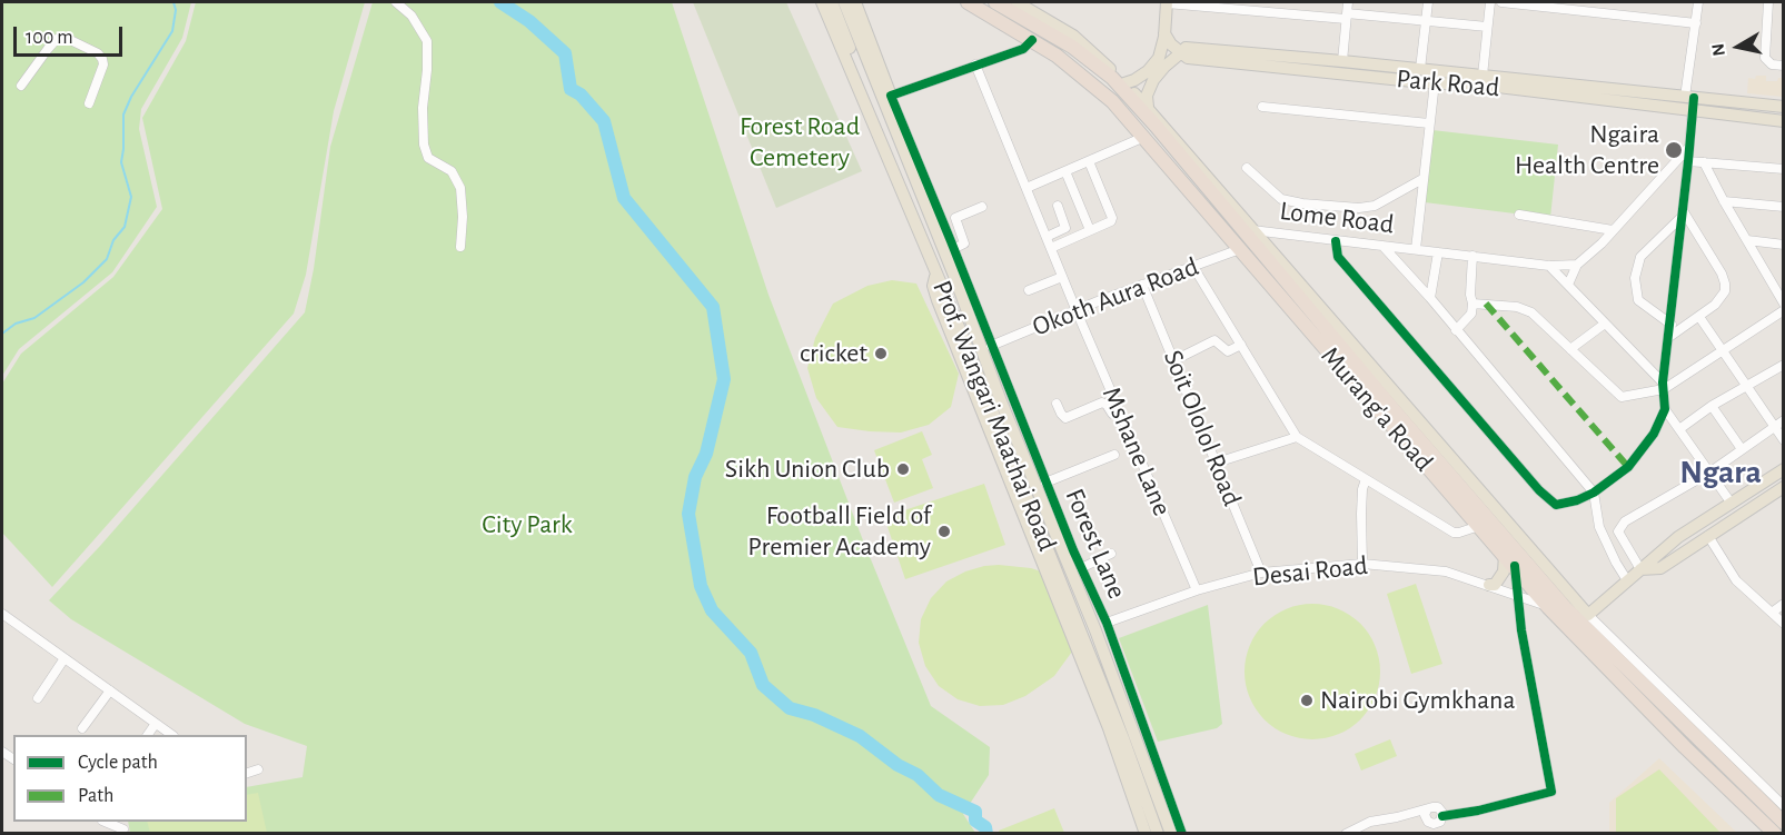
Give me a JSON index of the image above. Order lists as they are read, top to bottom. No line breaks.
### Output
{"streets":{"highway":["Murang'a Road"],"main road":["Park Road","Prof. Wangari Maathai Road"],"street":["Lome Road","Okoth Aura Road","Soit Ololol Road","Mshane Lane","Forest Lane","Desai Road"]},"crossings":[["Lome Road","Murang'a Road"],["Okoth Aura Road","Murang'a Road"],["Okoth Aura Road","Soit Ololol Road"],["Okoth Aura Road","Mshane Lane"],["Okoth Aura Road","Forest Lane"],["Murang'a Road","Desai Road"],["Prof. Wangari Maathai Road","Forest Lane"],["Soit Ololol Road","Desai Road"],["Mshane Lane","Desai Road"],["Forest Lane","Desai Road"]],"districts":["Ngara"],"parks":["Forest Road Cemetery","City Park"],"places":["Ngaira Health Centre","cricket","Sikh Union Club","Football Field of Premier Academy","Nairobi Gymkhana"],"legend":["Cycle path","Path"],"scale_bar":"100 m","north":"left"}
